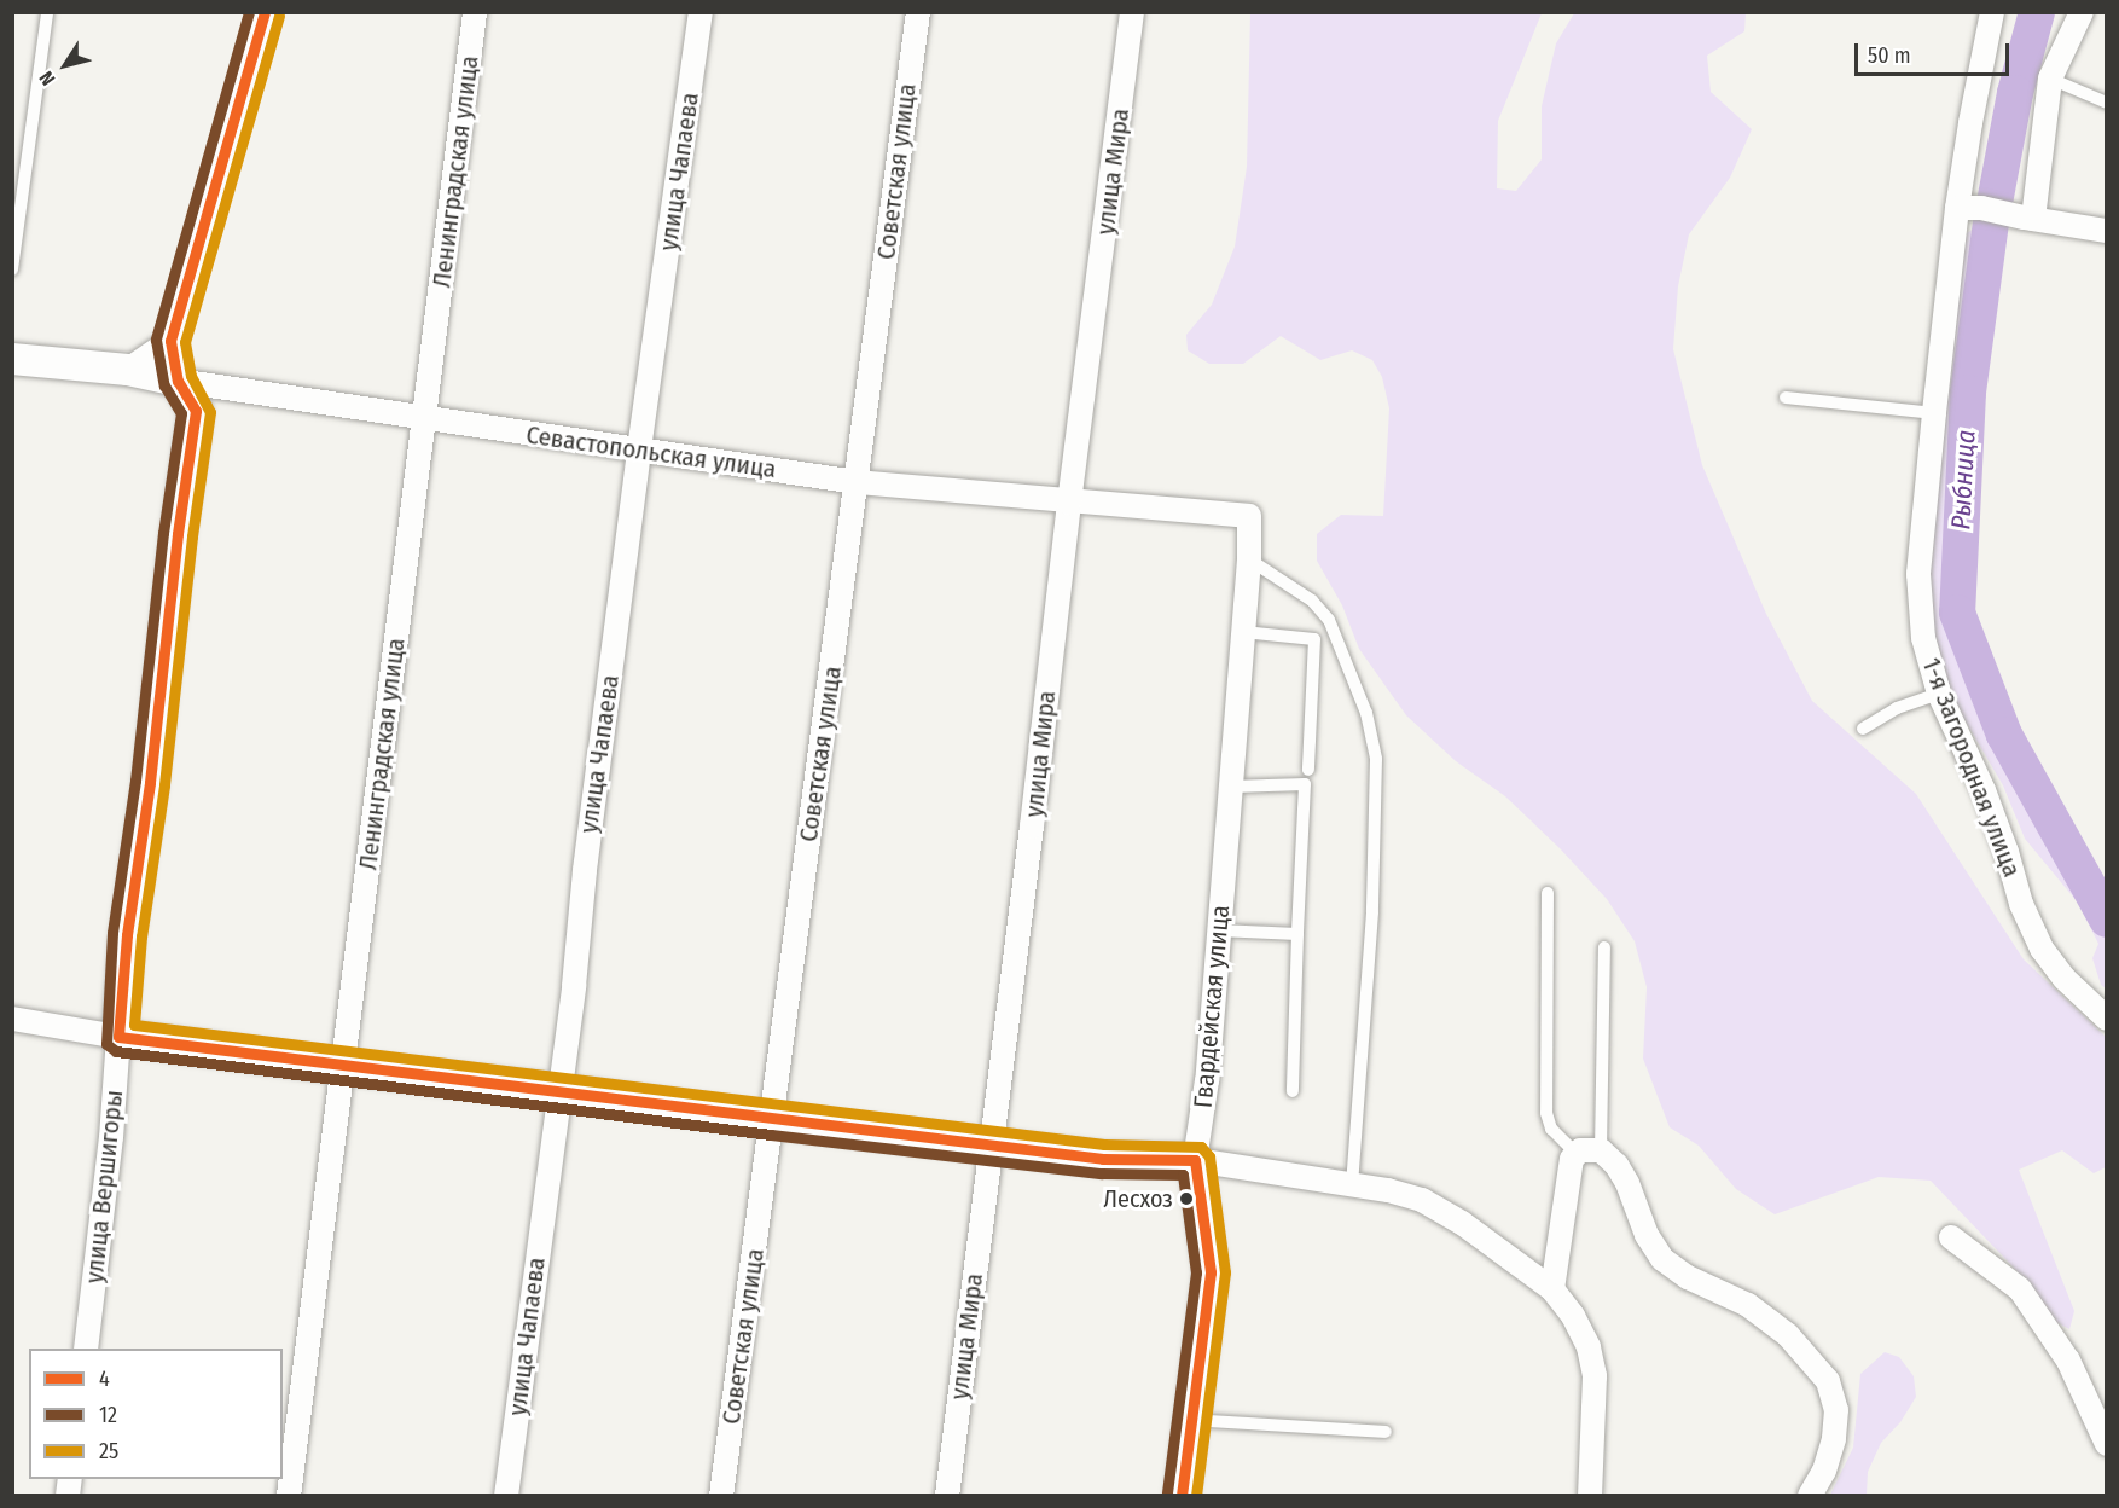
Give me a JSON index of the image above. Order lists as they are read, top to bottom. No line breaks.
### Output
{"streets":{"street":["Ленинградская улица","улица Чапаева","Советская улица","улица Мира","Севастопольская улица","1-я Загородная улица","Гвардейская улица","улица Вершигоры"]},"crossings":[["Ленинградская улица","Севастопольская улица"],["улица Чапаева","Севастопольская улица"],["Советская улица","Севастопольская улица"],["улица Мира","Севастопольская улица"],["Севастопольская улица","Гвардейская улица"],["Севастопольская улица","улица Вершигоры"]],"water":["Рыбница"],"places":["Лесхоз"],"lines":["transit line 4","transit line 12","transit line 25"],"legend":["4","12","25"],"scale_bar":"50 m","north":"bottom left"}
